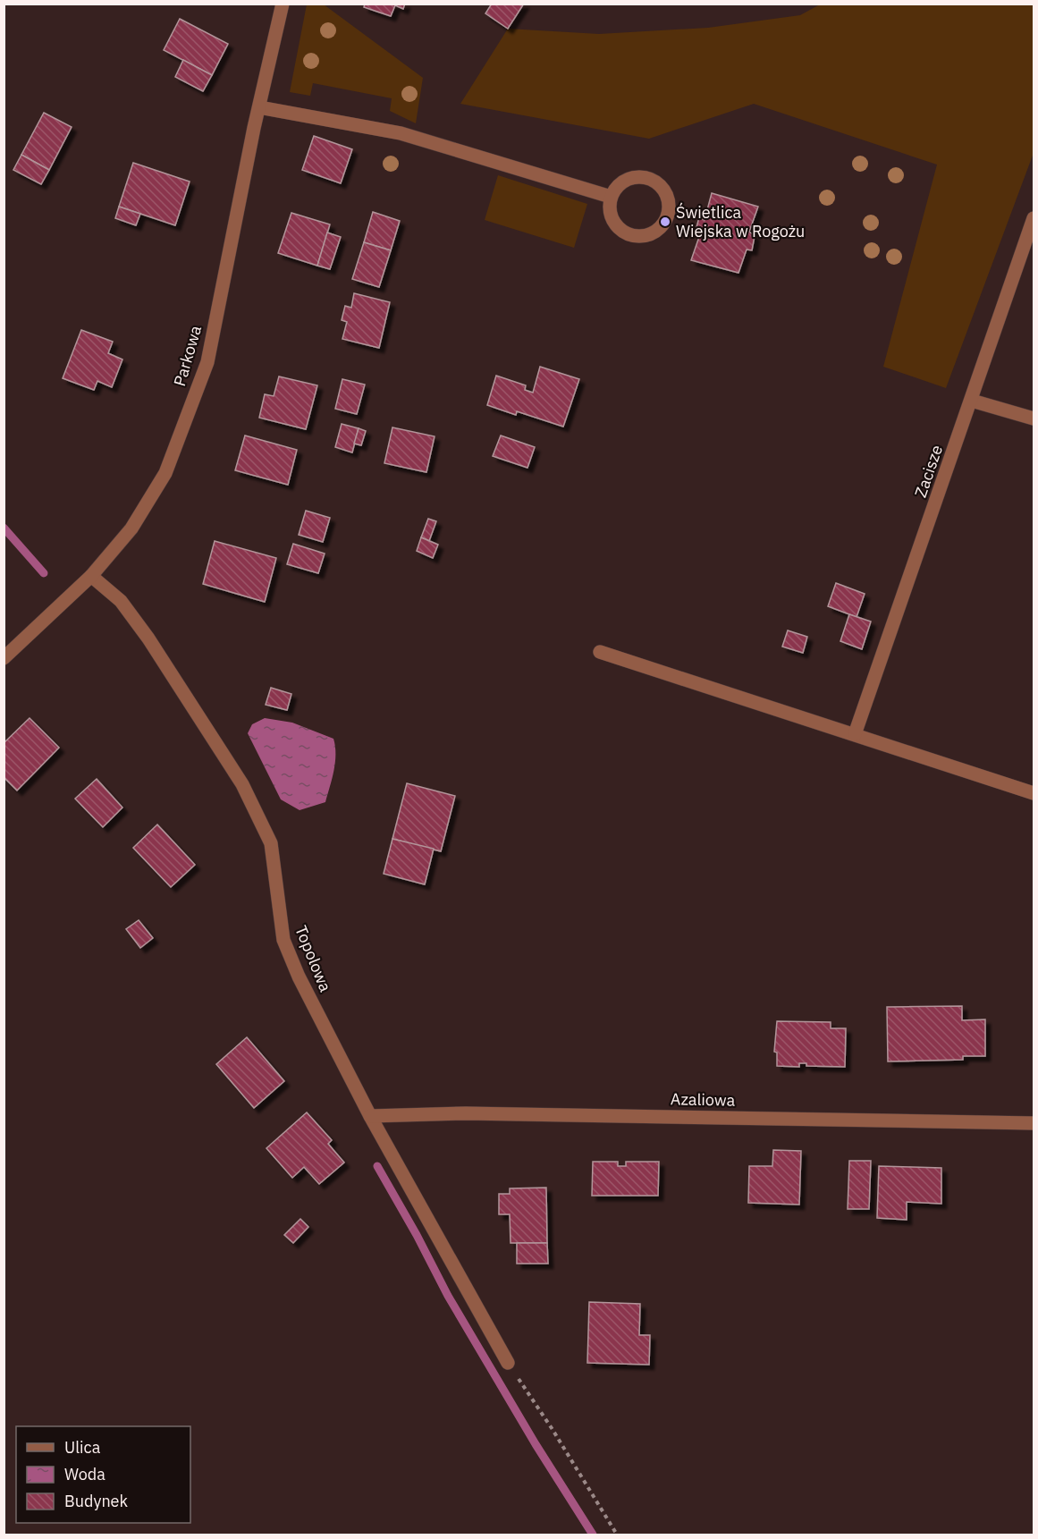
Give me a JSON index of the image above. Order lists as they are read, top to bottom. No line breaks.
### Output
{"streets":{"street":["Parkowa","Zacisze","Topolowa","Azaliowa"]},"crossings":[["Parkowa","Topolowa"],["Topolowa","Azaliowa"]],"places":["Świetlica Wiejska w Rogożu"],"legend":["Ulica","Woda","Budynek"]}
